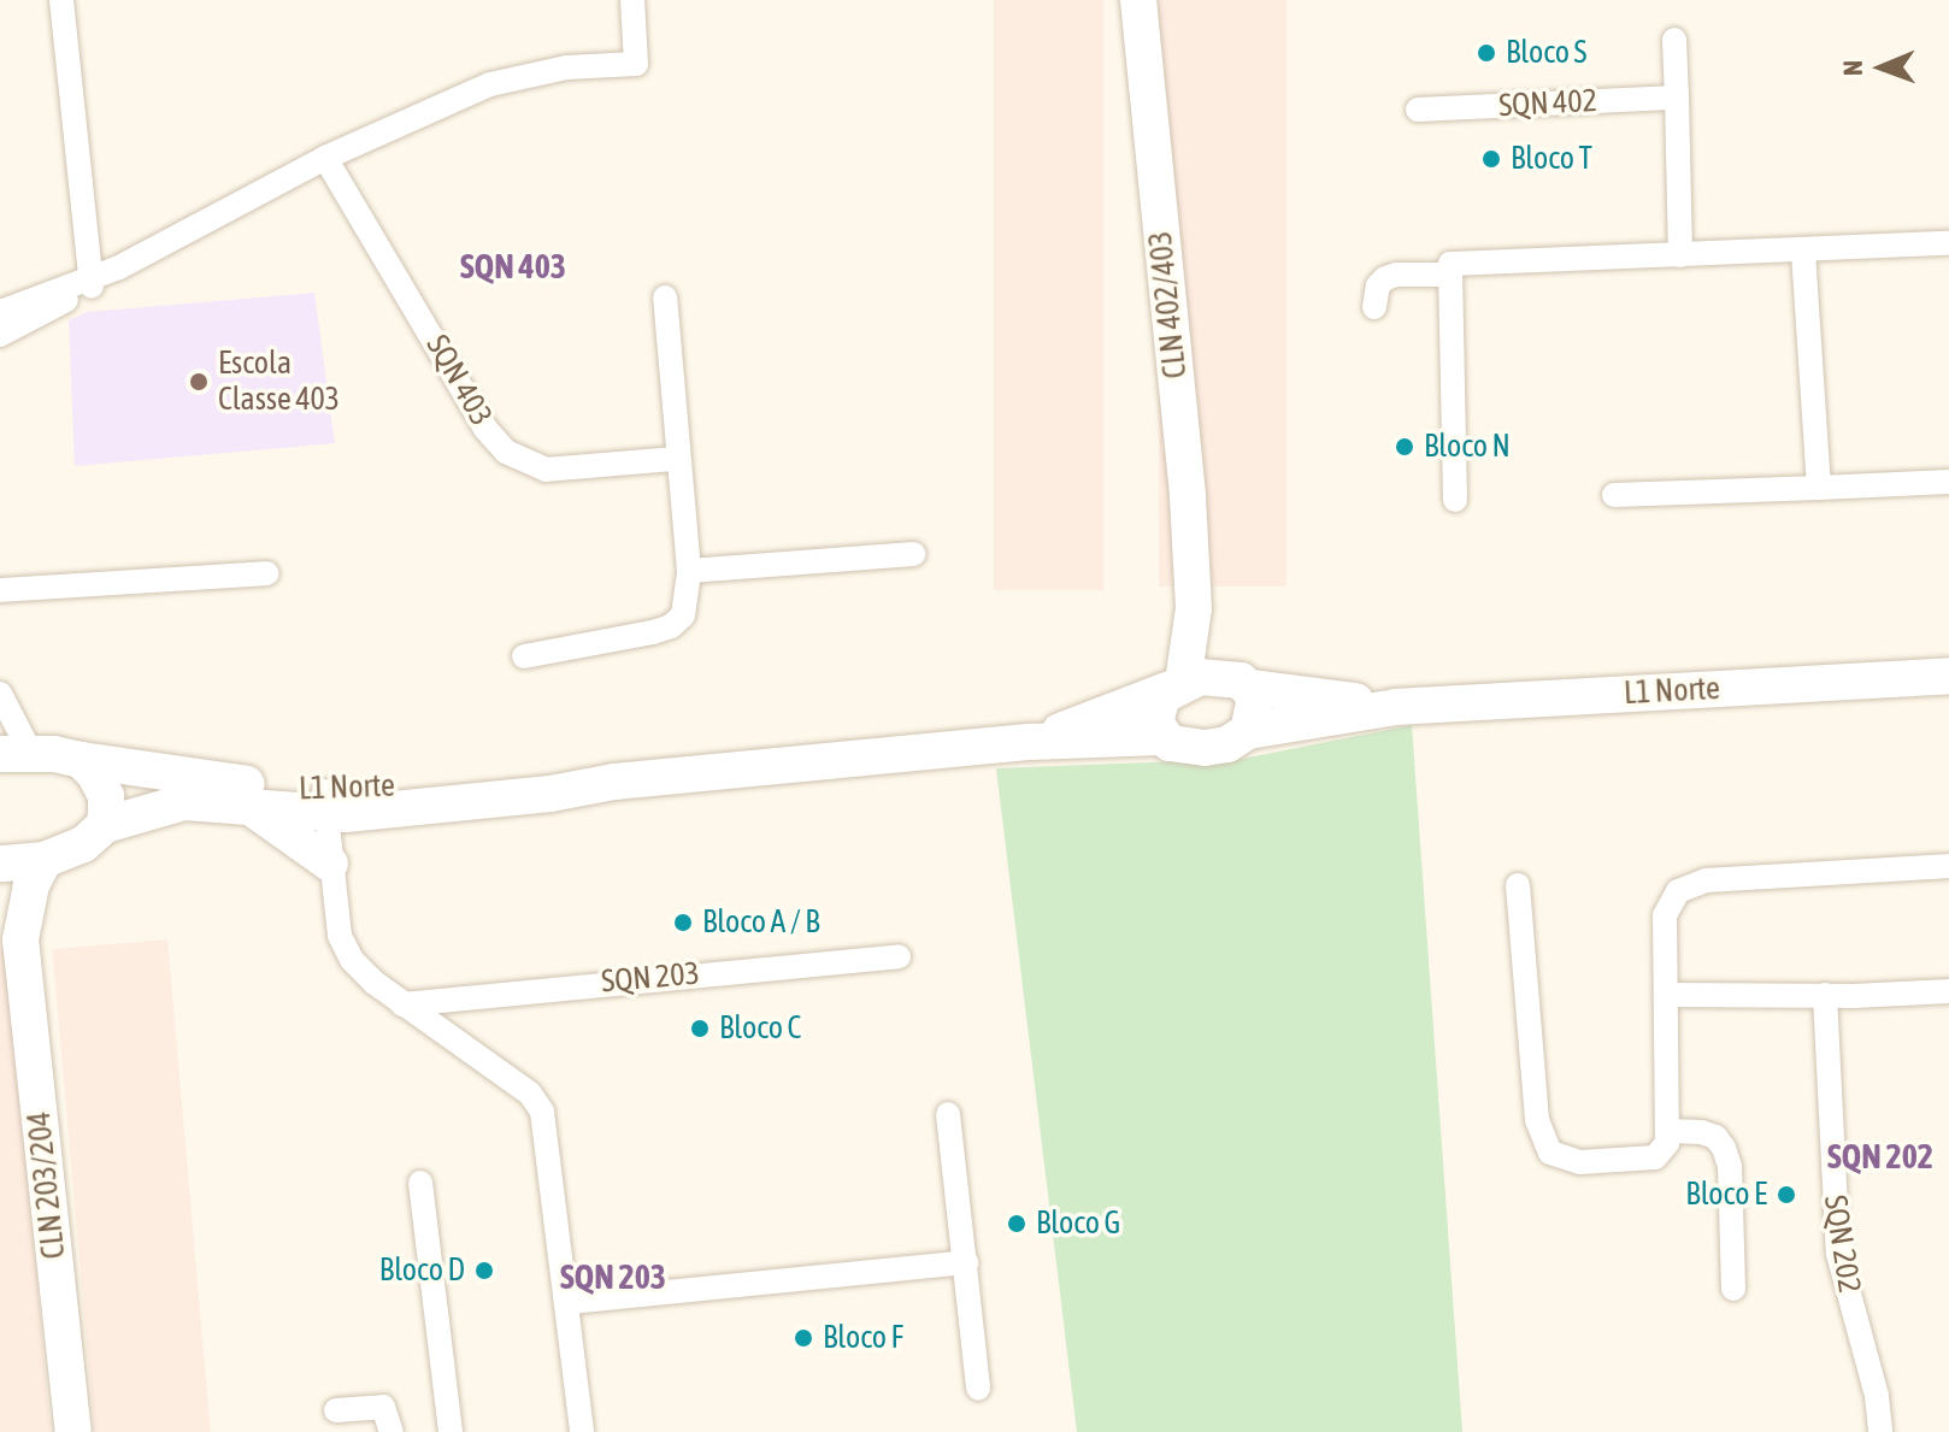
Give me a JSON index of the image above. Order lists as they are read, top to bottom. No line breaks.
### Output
{"streets":{"street":["SQN 402","CLN 402/403","SQN 403","L1 Norte","SQN 203","CLN 203/204","SQN 202"]},"crossings":[["CLN 402/403","L1 Norte"],["L1 Norte","CLN 203/204"]],"districts":["SQN 403","SQN 202","SQN 203"],"places":["Bloco S","Bloco T","Escola Classe 403","Bloco N","Bloco A / B","Bloco C","Bloco E","Bloco G","Bloco D","Bloco F"],"north":"left"}
